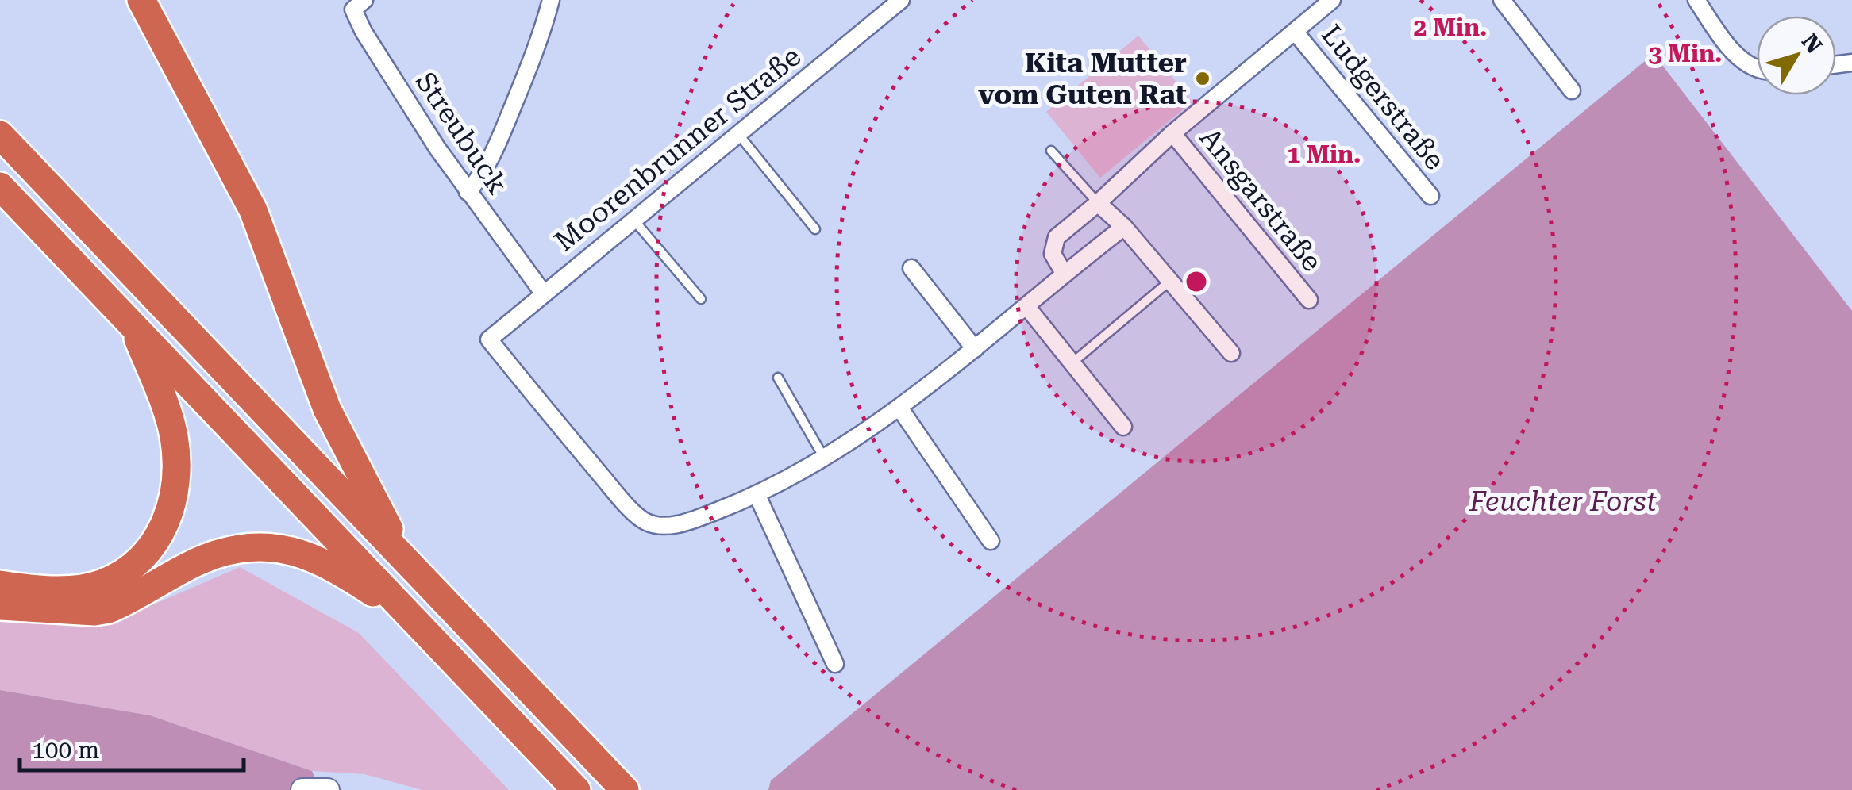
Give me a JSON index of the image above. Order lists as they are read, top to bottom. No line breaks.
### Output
{"streets":{"street":["Ludgerstraße","Streubuck","Moorenbrunner Straße","Ansgarstraße"]},"crossings":[["Streubuck","Moorenbrunner Straße"]],"parks":["Feuchter Forst"],"places":["Kita Mutter vom Guten Rat"],"scale_bar":"100 m","north":"top right","rings":["2 Min.","3 Min.","1 Min."]}
